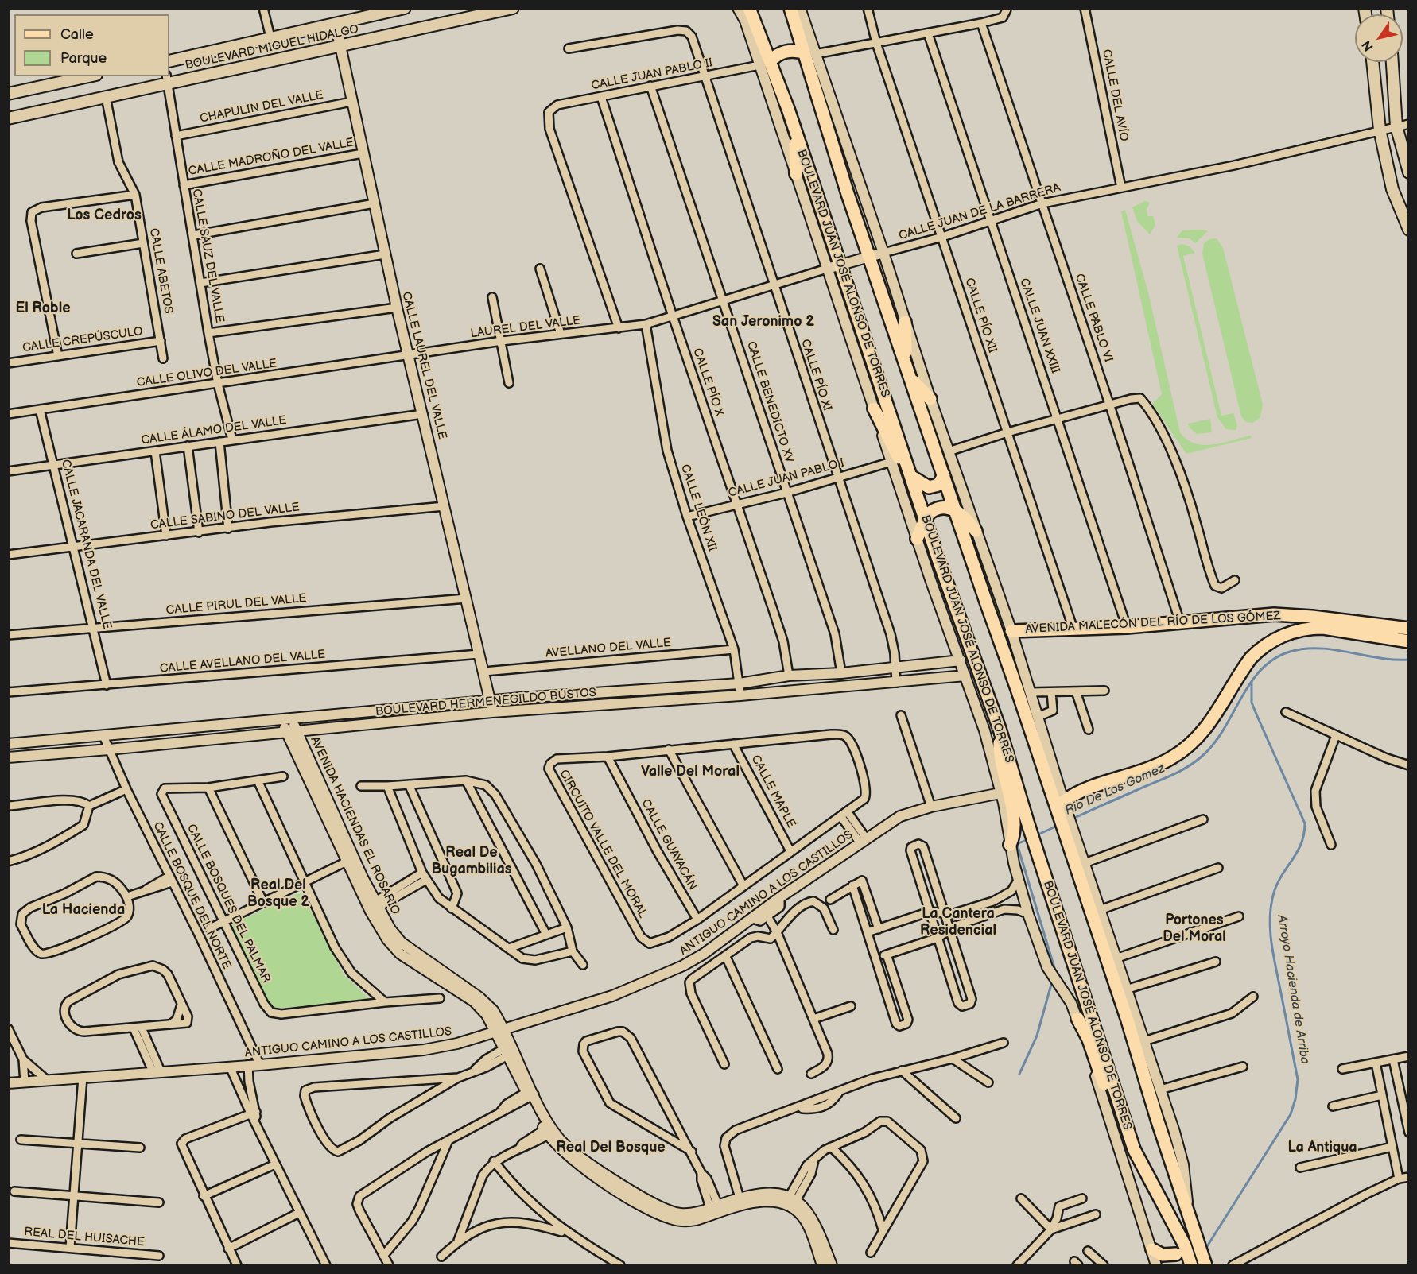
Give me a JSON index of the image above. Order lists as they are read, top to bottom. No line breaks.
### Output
{"streets":{"main road":["BOULEVARD MIGUEL HIDALGO","BOULEVARD JUAN JOSÉ ALONSO DE TORRES","AVENIDA MALECÓN DEL RÍO DE LOS GÓMEZ"],"street":["CALLE JUAN PABLO II","CALLE DEL AVÍO","CHAPULIN DEL VALLE","CALLE MADROÑO DEL VALLE","CALLE JUAN DE LA BARRERA","CALLE SAUZ DEL VALLE","CALLE ABETOS","CALLE PÍO XII","CALLE PABLO VI","CALLE JUAN XXIII","LAUREL DEL VALLE","CALLE CREPÚSCULO","CALLE LAUREL DEL VALLE","CALLE OLIVO DEL VALLE","CALLE PÍO XI","CALLE PÍO X","CALLE BENEDICTO XV","CALLE ÁLAMO DEL VALLE","CALLE JUAN PABLO I","CALLE LEÓN XII","CALLE SABINO DEL VALLE","CALLE JACARANDA DEL VALLE","CALLE PIRUL DEL VALLE","AVELLANO DEL VALLE","CALLE AVELLANO DEL VALLE","BOULEVARD HERMENEGILDO BUSTOS","CALLE MAPLE","AVENIDA HACIENDAS EL ROSARIO","CIRCUITO VALLE DEL MORAL","CALLE GUAYACÁN","ANTIGUO CAMINO A LOS CASTILLOS","CALLE BOSQUE DEL NORTE","CALLE BOSQUES DEL PALMAR","REAL DEL HUISACHE"]},"crossings":[["BOULEVARD MIGUEL HIDALGO","CALLE SAUZ DEL VALLE"],["BOULEVARD MIGUEL HIDALGO","CALLE ABETOS"],["BOULEVARD MIGUEL HIDALGO","CALLE LAUREL DEL VALLE"],["CALLE JUAN PABLO II","BOULEVARD JUAN JOSÉ ALONSO DE TORRES"],["CALLE JUAN PABLO II","LAUREL DEL VALLE"],["CALLE JUAN PABLO II","CALLE PÍO XI"],["CALLE JUAN PABLO II","CALLE PÍO X"],["CALLE JUAN PABLO II","CALLE BENEDICTO XV"],["CALLE DEL AVÍO","CALLE JUAN DE LA BARRERA"],["CHAPULIN DEL VALLE","CALLE SAUZ DEL VALLE"],["CHAPULIN DEL VALLE","CALLE LAUREL DEL VALLE"],["CALLE MADROÑO DEL VALLE","CALLE SAUZ DEL VALLE"],["CALLE MADROÑO DEL VALLE","CALLE LAUREL DEL VALLE"],["CALLE JUAN DE LA BARRERA","BOULEVARD JUAN JOSÉ ALONSO DE TORRES"],["CALLE JUAN DE LA BARRERA","CALLE PÍO XII"],["CALLE JUAN DE LA BARRERA","CALLE PABLO VI"],["CALLE JUAN DE LA BARRERA","CALLE JUAN XXIII"],["CALLE JUAN DE LA BARRERA","LAUREL DEL VALLE"],["CALLE JUAN DE LA BARRERA","CALLE PÍO XI"],["CALLE JUAN DE LA BARRERA","CALLE PÍO X"],["CALLE JUAN DE LA BARRERA","CALLE BENEDICTO XV"],["CALLE JUAN DE LA BARRERA","CALLE LEÓN XII"],["CALLE SAUZ DEL VALLE","CALLE OLIVO DEL VALLE"],["CALLE SAUZ DEL VALLE","CALLE ÁLAMO DEL VALLE"],["CALLE ABETOS","CALLE CREPÚSCULO"],["BOULEVARD JUAN JOSÉ ALONSO DE TORRES","CALLE JUAN PABLO I"],["BOULEVARD JUAN JOSÉ ALONSO DE TORRES","BOULEVARD HERMENEGILDO BUSTOS"],["BOULEVARD JUAN JOSÉ ALONSO DE TORRES","ANTIGUO CAMINO A LOS CASTILLOS"],["CALLE PÍO XII","AVENIDA MALECÓN DEL RÍO DE LOS GÓMEZ"],["CALLE PABLO VI","AVENIDA MALECÓN DEL RÍO DE LOS GÓMEZ"],["CALLE JUAN XXIII","AVENIDA MALECÓN DEL RÍO DE LOS GÓMEZ"],["LAUREL DEL VALLE","CALLE LAUREL DEL VALLE"],["LAUREL DEL VALLE","CALLE OLIVO DEL VALLE"],["LAUREL DEL VALLE","CALLE LEÓN XII"],["CALLE LAUREL DEL VALLE","CALLE OLIVO DEL VALLE"],["CALLE LAUREL DEL VALLE","CALLE ÁLAMO DEL VALLE"],["CALLE LAUREL DEL VALLE","CALLE SABINO DEL VALLE"],["CALLE LAUREL DEL VALLE","CALLE PIRUL DEL VALLE"],["CALLE LAUREL DEL VALLE","AVELLANO DEL VALLE"],["CALLE LAUREL DEL VALLE","CALLE AVELLANO DEL VALLE"],["CALLE LAUREL DEL VALLE","BOULEVARD HERMENEGILDO BUSTOS"],["CALLE OLIVO DEL VALLE","CALLE JACARANDA DEL VALLE"],["CALLE PÍO XI","CALLE JUAN PABLO I"],["CALLE PÍO XI","BOULEVARD HERMENEGILDO BUSTOS"],["CALLE PÍO X","CALLE JUAN PABLO I"],["CALLE PÍO X","BOULEVARD HERMENEGILDO BUSTOS"],["CALLE BENEDICTO XV","CALLE JUAN PABLO I"],["CALLE BENEDICTO XV","BOULEVARD HERMENEGILDO BUSTOS"],["CALLE ÁLAMO DEL VALLE","CALLE JACARANDA DEL VALLE"],["CALLE JUAN PABLO I","CALLE LEÓN XII"],["CALLE LEÓN XII","AVELLANO DEL VALLE"],["CALLE LEÓN XII","BOULEVARD HERMENEGILDO BUSTOS"],["CALLE SABINO DEL VALLE","CALLE JACARANDA DEL VALLE"],["CALLE JACARANDA DEL VALLE","CALLE PIRUL DEL VALLE"],["CALLE JACARANDA DEL VALLE","CALLE AVELLANO DEL VALLE"],["BOULEVARD HERMENEGILDO BUSTOS","AVENIDA HACIENDAS EL ROSARIO"],["BOULEVARD HERMENEGILDO BUSTOS","CALLE BOSQUE DEL NORTE"],["CALLE MAPLE","CIRCUITO VALLE DEL MORAL"],["AVENIDA HACIENDAS EL ROSARIO","ANTIGUO CAMINO A LOS CASTILLOS"],["CIRCUITO VALLE DEL MORAL","CALLE GUAYACÁN"],["ANTIGUO CAMINO A LOS CASTILLOS","CALLE BOSQUE DEL NORTE"]],"districts":["Los Cedros","El Roble","San Jeronimo 2","Valle Del Moral","Real De Bugambilias","Real Del Bosque 2","La Hacienda","La Cantera Residencial","Portones Del Moral","Real Del Bosque","La Antiqua"],"water":["Rio De Los Gomez","Arroyo Hacienda de Arriba"],"legend":["Calle","Parque"],"north":"bottom left"}
